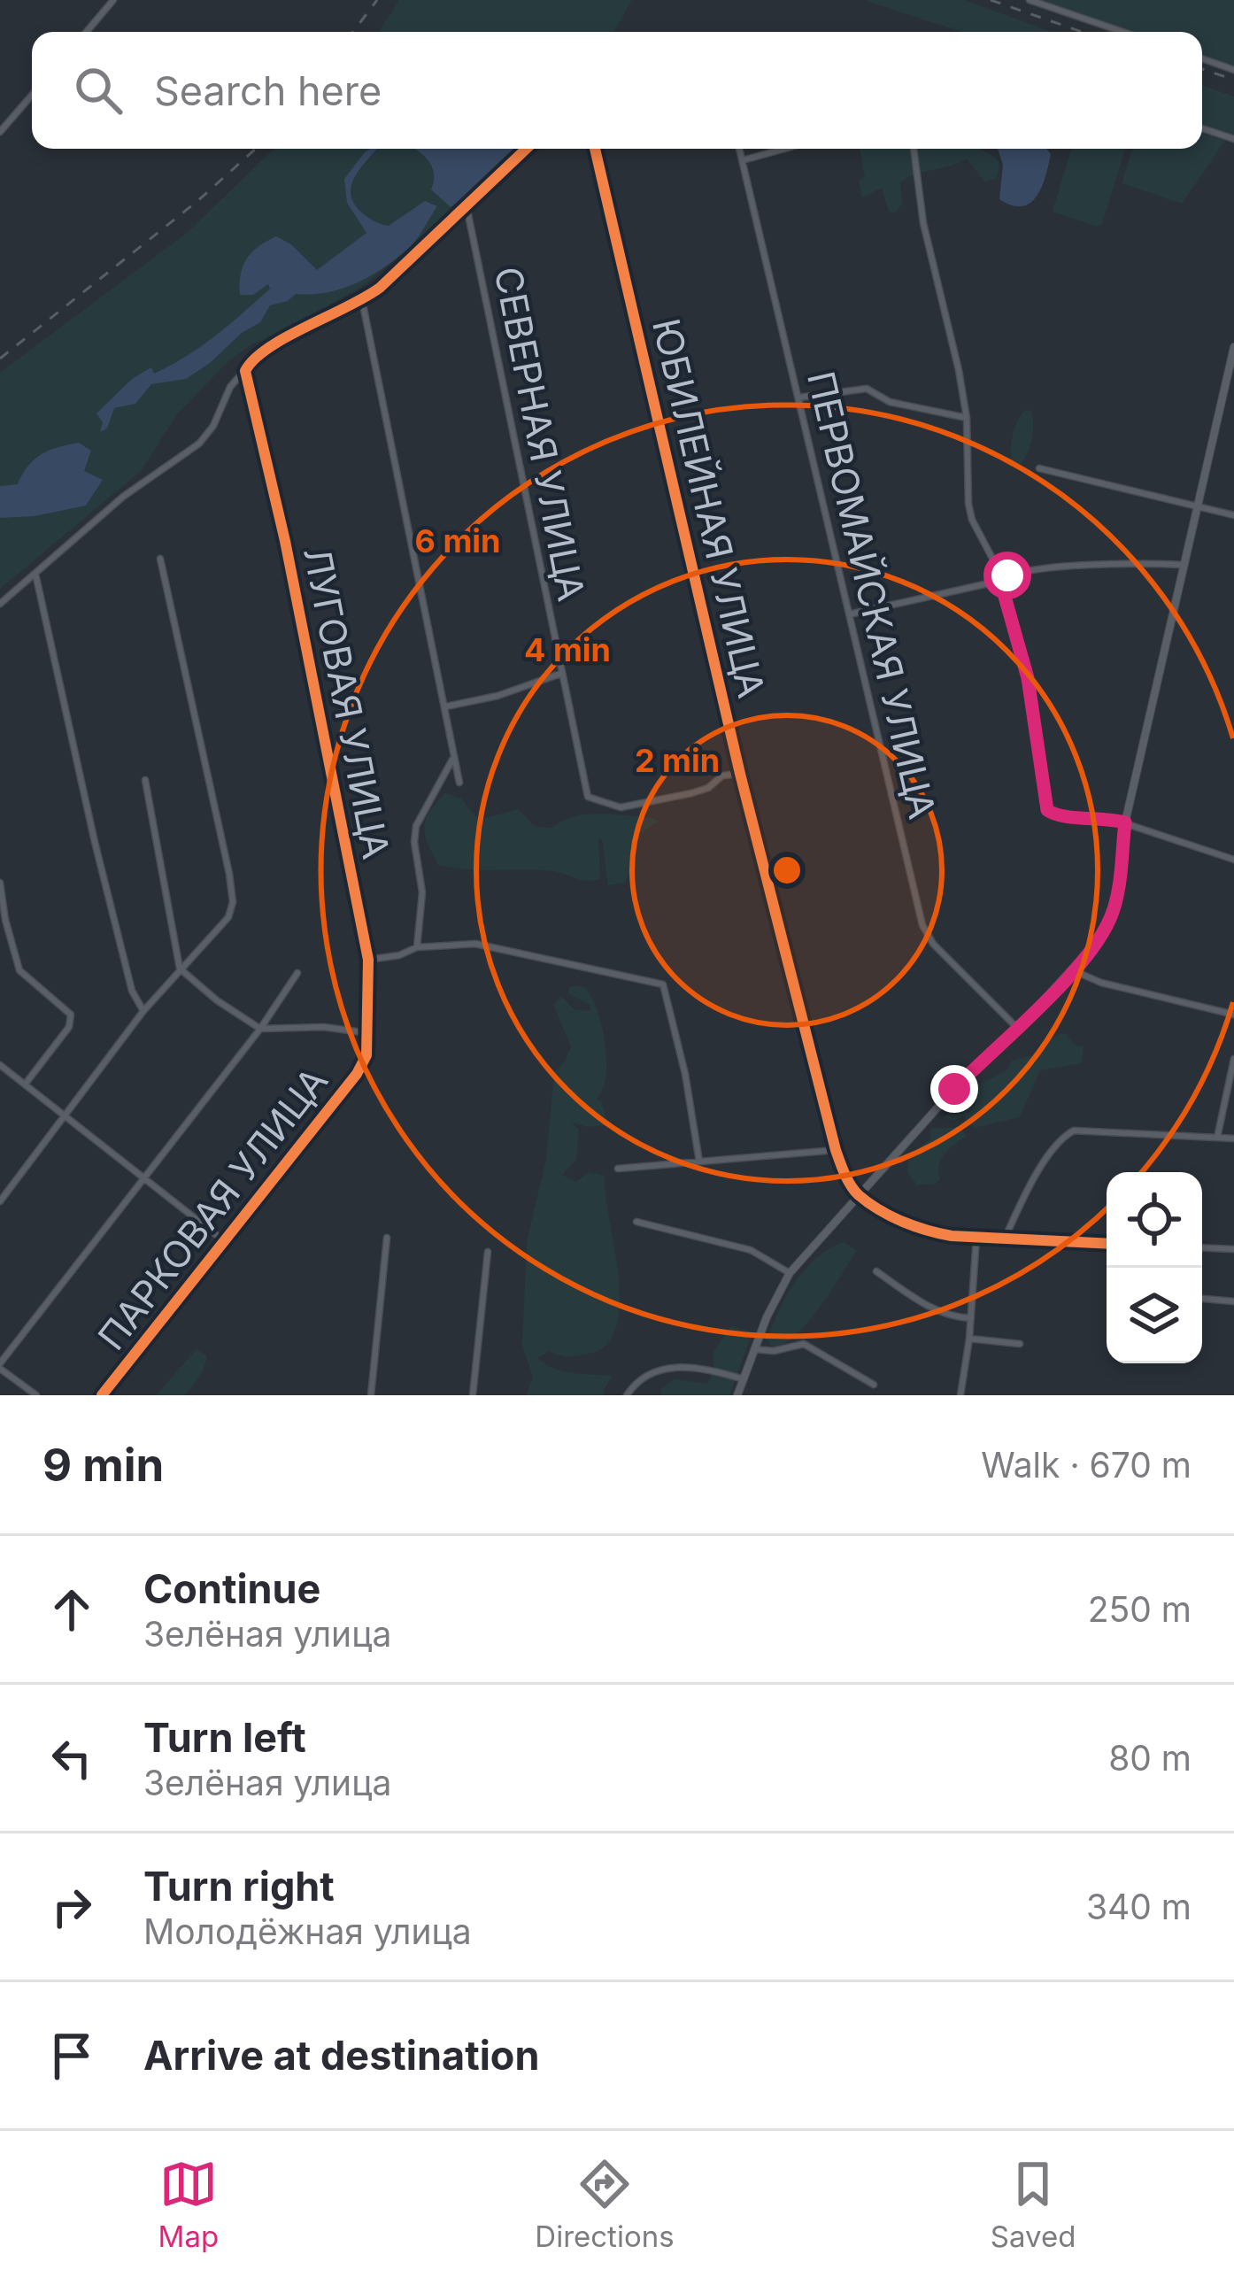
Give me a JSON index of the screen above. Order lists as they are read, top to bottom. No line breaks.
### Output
{"streets":{"street":["СЕВЕРНАЯ УЛИЦА","ЮБИЛЕЙНАЯ УЛИЦА","ПЕРВОМАЙСКАЯ УЛИЦА","ЛУГОВАЯ УЛИЦА","ПАРКОВАЯ УЛИЦА"]},"crossings":[["СЕВЕРНАЯ УЛИЦА","ЮБИЛЕЙНАЯ УЛИЦА"],["ЛУГОВАЯ УЛИЦА","ПАРКОВАЯ УЛИЦА"]],"page":{"search":"Search here","heading":["9 min","Walk · 670 m"],"list":[["Continue","Зелёная улица","250 m"],["Turn left","Зелёная улица","80 m"],["Turn right","Молодёжная улица","340 m"],"Arrive at destination"],"nav":["Map","Directions","Saved"]},"rings":["6 min","4 min","2 min"]}
